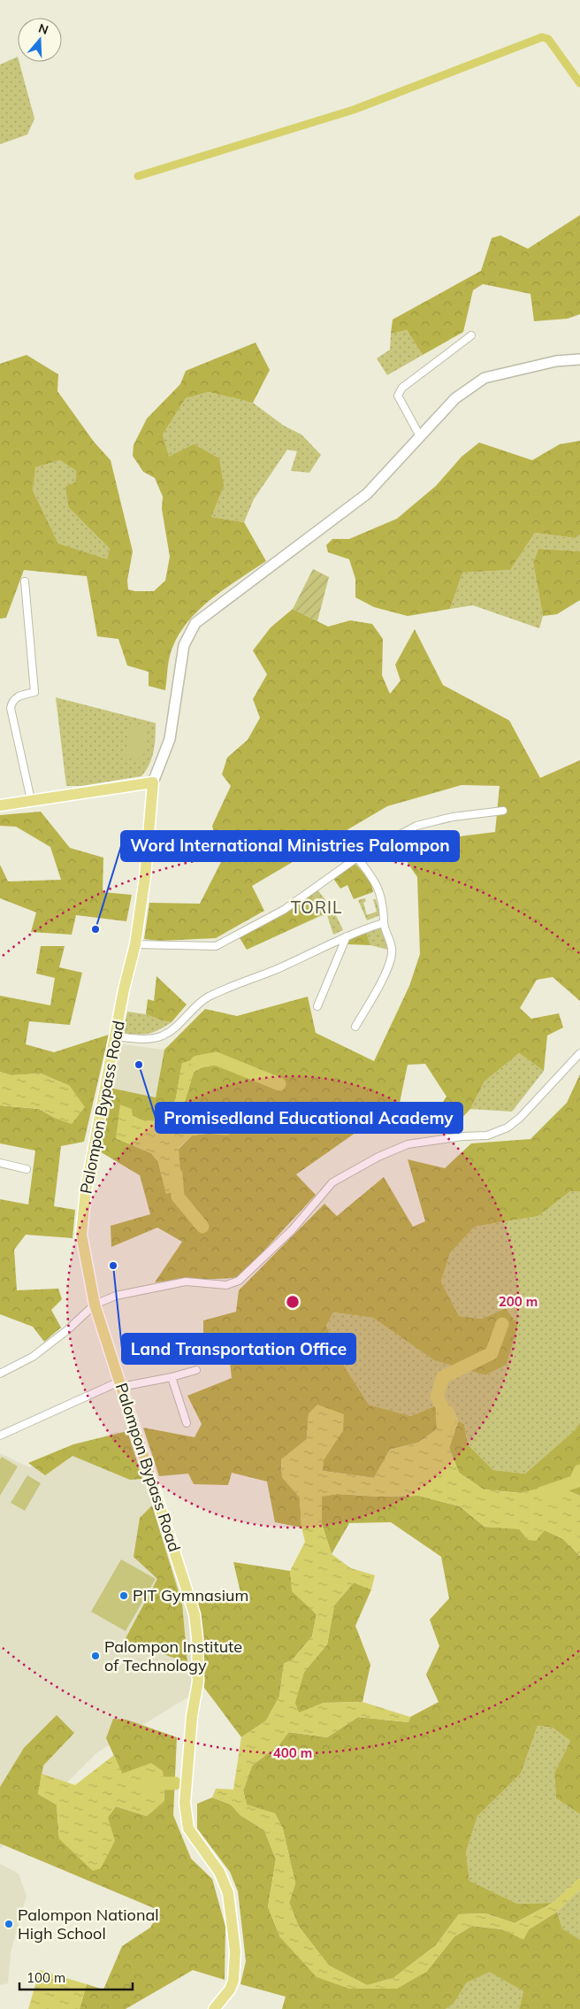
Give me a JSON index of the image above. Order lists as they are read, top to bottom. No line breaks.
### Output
{"streets":{"main road":["Palompon Bypass Road"]},"districts":["TORIL"],"places":["Word International Ministries Palompon","Promisedland Educational Academy","Land Transportation Office","PIT Gymnasium","Palompon Institute of Technology","Palompon National High School"],"scale_bar":"100 m","north":"top","rings":["200 m","400 m"]}
